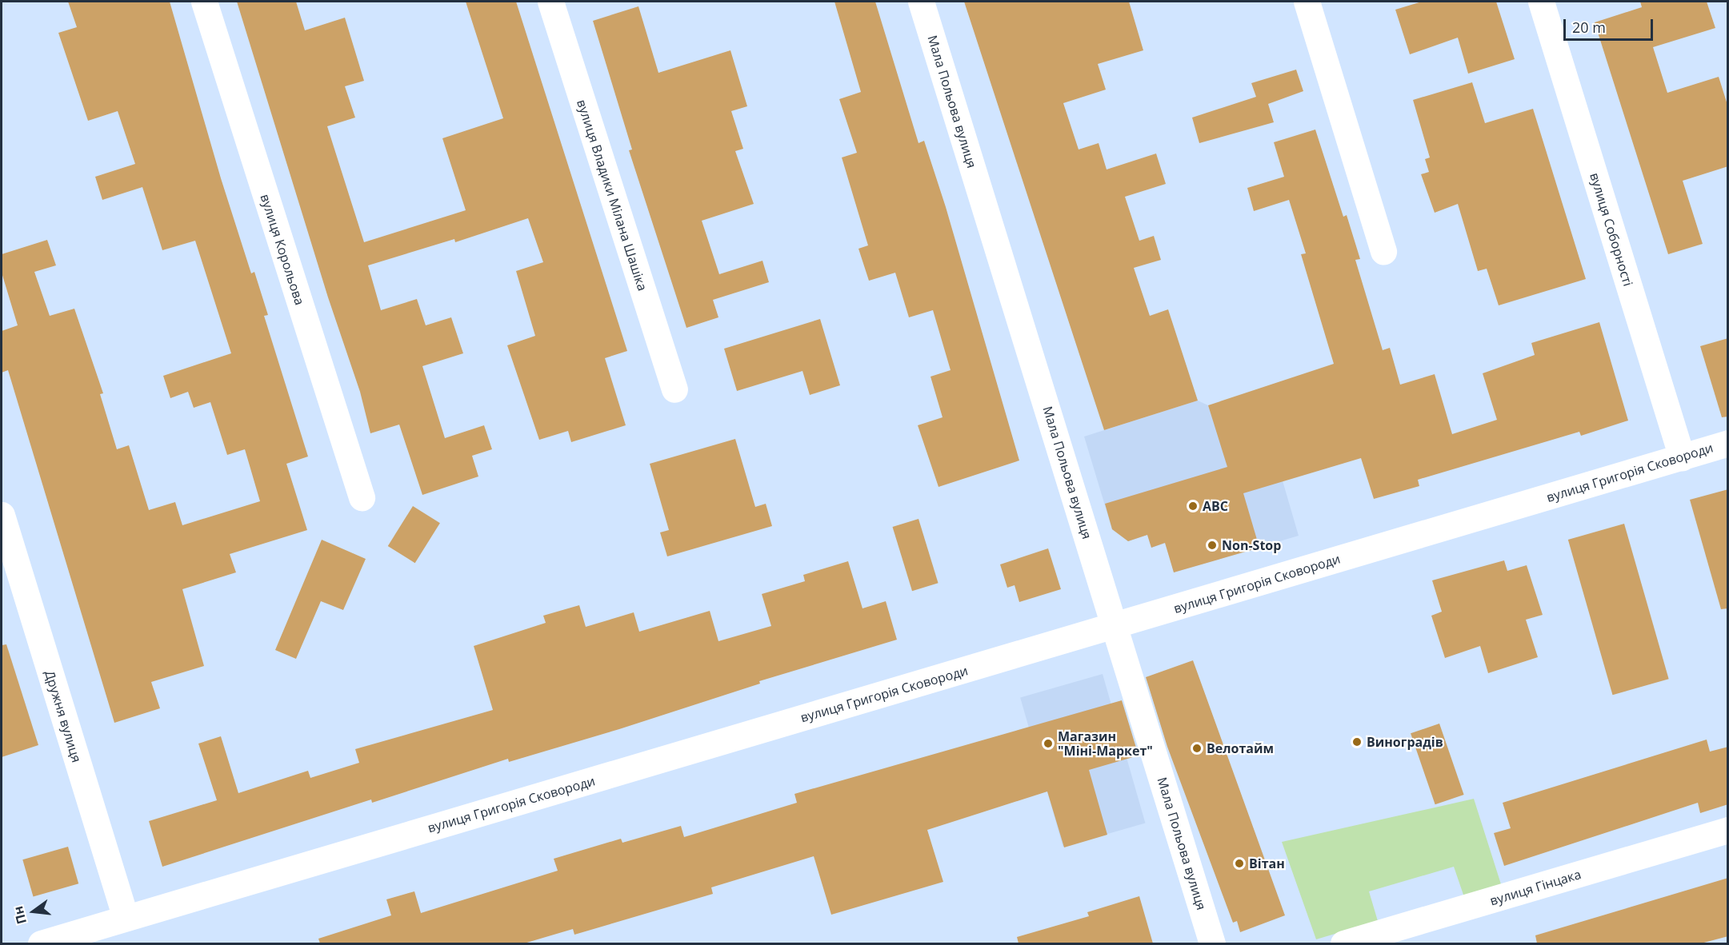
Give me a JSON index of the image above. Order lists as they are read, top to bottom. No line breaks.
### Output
{"streets":{"street":["Мала Польова вулиця","вулиця Владики Мілана Шашіка","вулиця Соборності","вулиця Корольова","вулиця Григорія Сковороди","Дружня вулиця","вулиця Гінцака"]},"crossings":[["Мала Польова вулиця","вулиця Григорія Сковороди"],["вулиця Соборності","вулиця Григорія Сковороди"],["вулиця Григорія Сковороди","Дружня вулиця"]],"places":["ABC","Non-Stop","Виноградів","Магазин \"Міні-Маркет\"","Велотайм","Вітан"],"scale_bar":"20 m","north":"left"}
